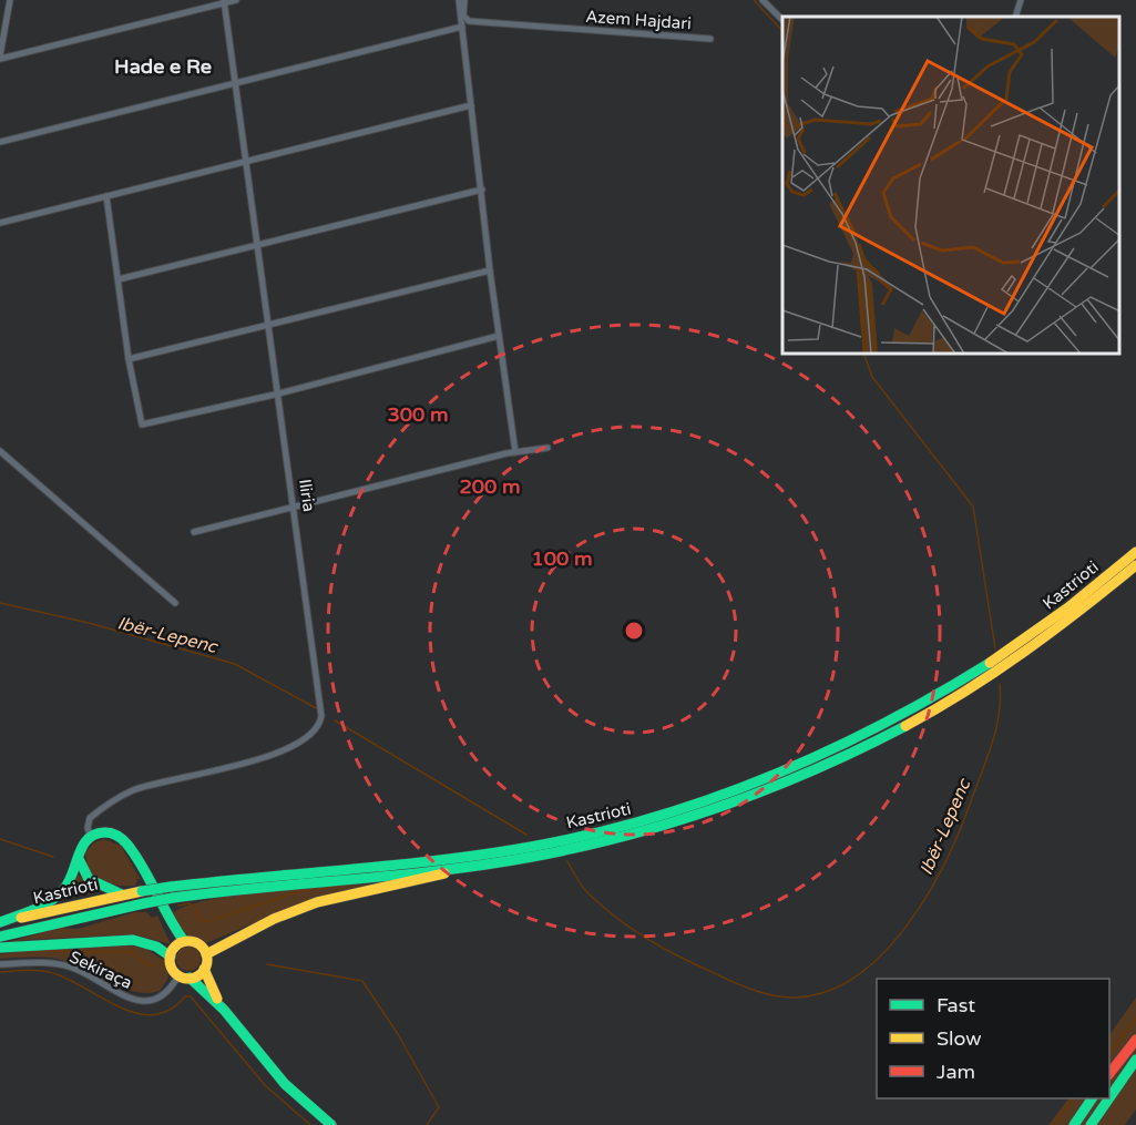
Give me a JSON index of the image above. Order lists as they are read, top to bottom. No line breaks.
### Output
{"streets":{"highway":["Kastrioti"],"street":["Azem Hajdari","Iliria","Sekiraça"]},"districts":["Hade e Re"],"water":["Ibër-Lepenc"],"legend":["Fast","Slow","Jam"],"rings":["300 m","200 m","100 m"]}
